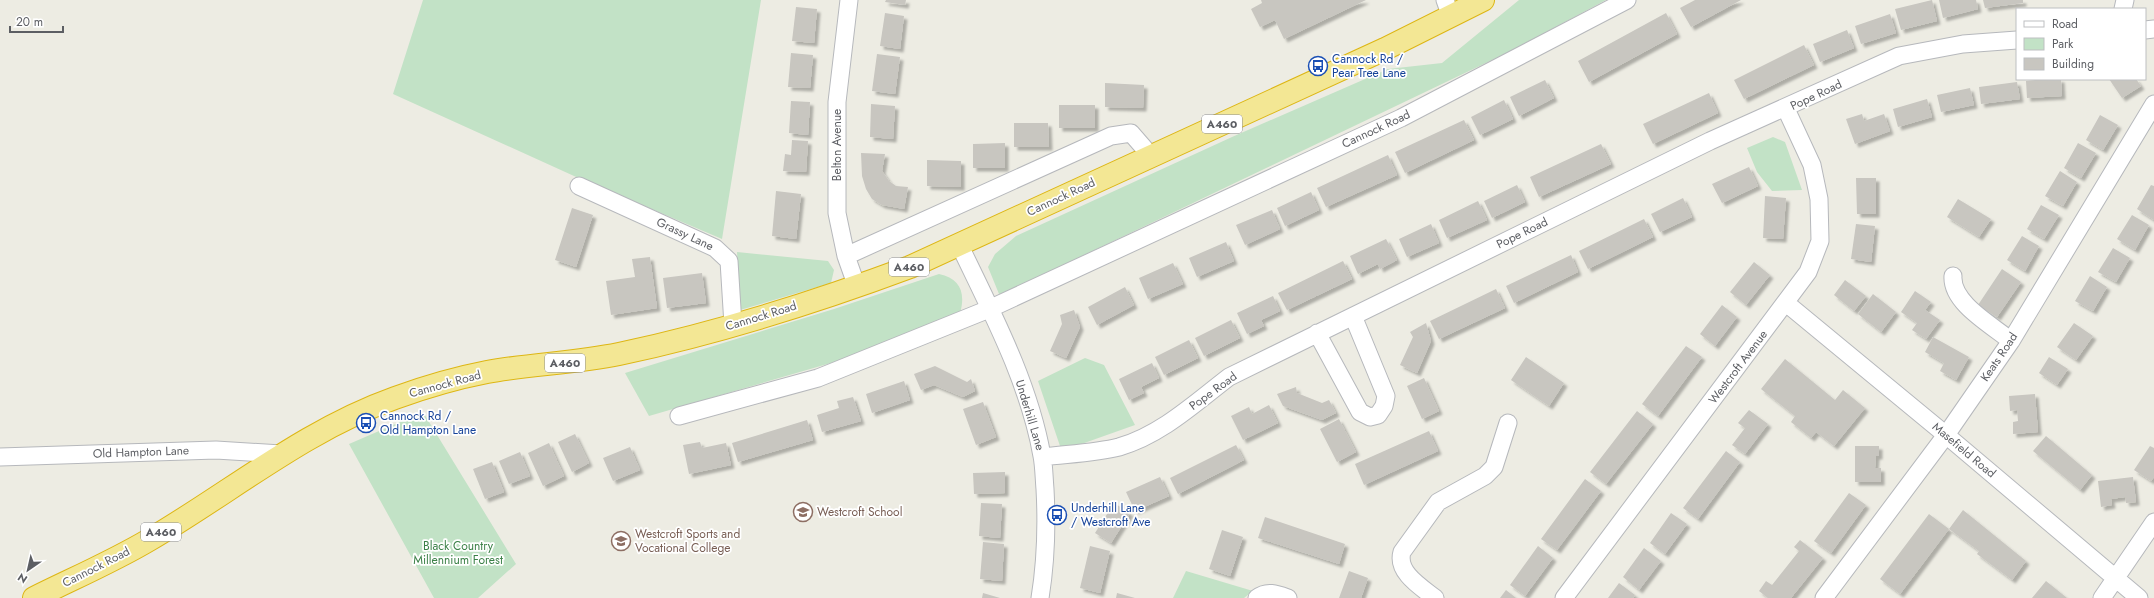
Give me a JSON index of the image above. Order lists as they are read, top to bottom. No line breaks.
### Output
{"streets":{"highway":["A460","Cannock Road"],"street":["Pope Road","Belton Avenue","Grassy Lane","Keats Road","Westcroft Avenue","Underhill Lane","Masefield Road","Old Hampton Lane"]},"crossings":[["Pope Road","Westcroft Avenue"],["Pope Road","Underhill Lane"],["Cannock Road","Belton Avenue"],["Cannock Road","Grassy Lane"],["Cannock Road","Underhill Lane"],["Cannock Road","Old Hampton Lane"],["Keats Road","Masefield Road"],["Westcroft Avenue","Masefield Road"]],"parks":["Black Country Millennium Forest"],"places":{"bus stop":["Cannock Rd / Pear Tree Lane","Cannock Rd / Old Hampton Lane","Underhill Lane / Westcroft Ave"],"school or university":["Westcroft School","Westcroft Sports and Vocational College"]},"legend":["Road","Park","Building"],"scale_bar":"20 m","north":"bottom left"}
